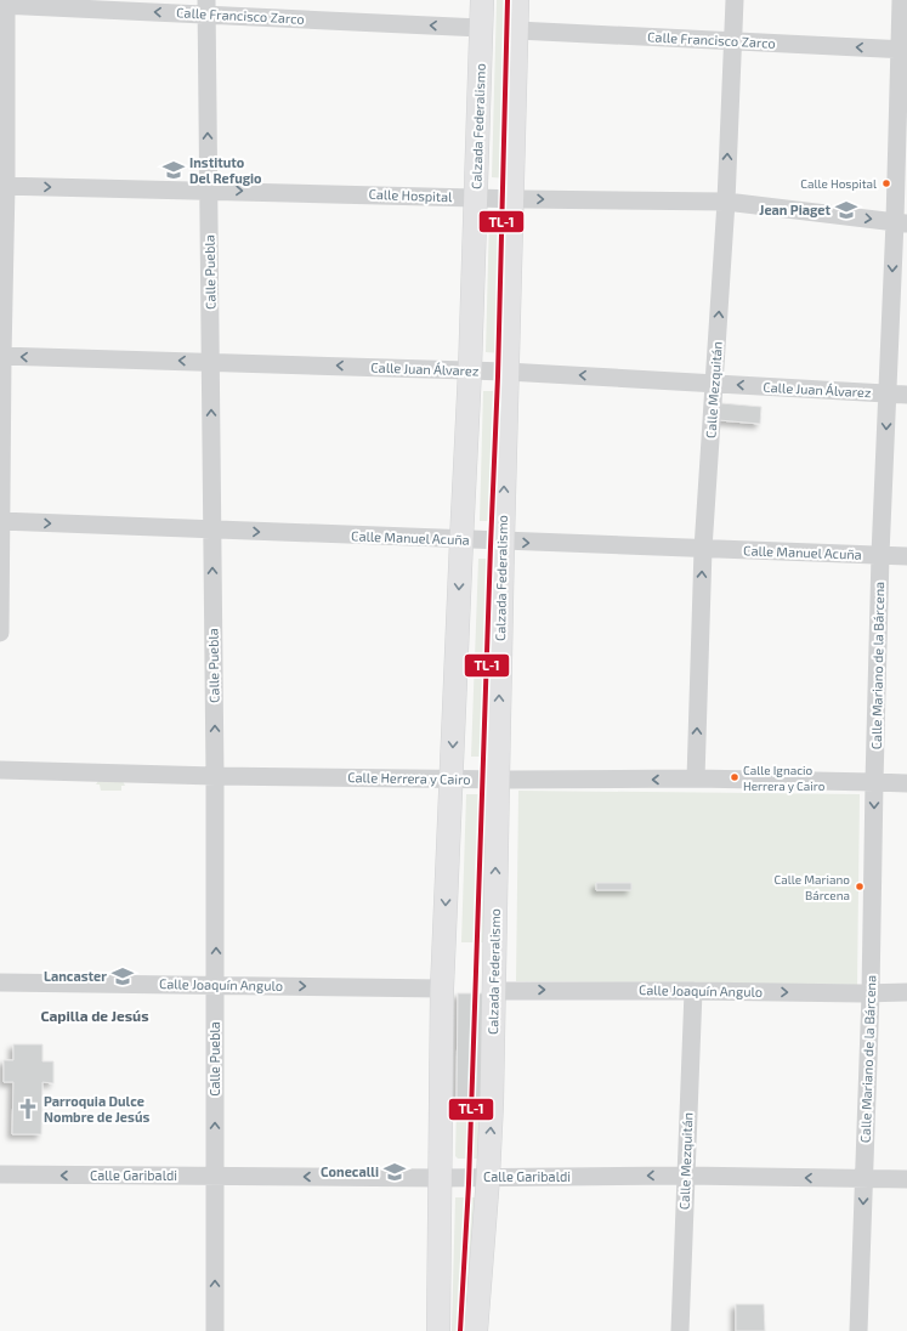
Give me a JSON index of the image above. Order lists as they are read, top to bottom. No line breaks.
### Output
{"streets":{"main road":["Calzada Federalismo"],"street":["Calle Francisco Zarco","Calle Hospital","Calle Puebla","Calle Juan Álvarez","Calle Mezquitán","Calle Manuel Acuña","Calle Mariano de la Bárcena","Calle Herrera y Cairo","Calle Joaquín Angulo","Calle Garibaldi"]},"crossings":[["Calle Francisco Zarco","Calzada Federalismo"],["Calle Francisco Zarco","Calle Puebla"],["Calle Francisco Zarco","Calle Mezquitán"],["Calle Francisco Zarco","Calle Mariano de la Bárcena"],["Calzada Federalismo","Calle Hospital"],["Calzada Federalismo","Calle Juan Álvarez"],["Calzada Federalismo","Calle Manuel Acuña"],["Calzada Federalismo","Calle Herrera y Cairo"],["Calzada Federalismo","Calle Joaquín Angulo"],["Calzada Federalismo","Calle Garibaldi"],["Calle Hospital","Calle Puebla"],["Calle Hospital","Calle Mezquitán"],["Calle Hospital","Calle Mariano de la Bárcena"],["Calle Puebla","Calle Juan Álvarez"],["Calle Puebla","Calle Manuel Acuña"],["Calle Puebla","Calle Herrera y Cairo"],["Calle Puebla","Calle Joaquín Angulo"],["Calle Puebla","Calle Garibaldi"],["Calle Juan Álvarez","Calle Mezquitán"],["Calle Juan Álvarez","Calle Mariano de la Bárcena"],["Calle Mezquitán","Calle Manuel Acuña"],["Calle Mezquitán","Calle Herrera y Cairo"],["Calle Mezquitán","Calle Joaquín Angulo"],["Calle Mezquitán","Calle Garibaldi"],["Calle Manuel Acuña","Calle Mariano de la Bárcena"],["Calle Mariano de la Bárcena","Calle Herrera y Cairo"],["Calle Mariano de la Bárcena","Calle Joaquín Angulo"],["Calle Mariano de la Bárcena","Calle Garibaldi"]],"one_way":["Calle Francisco Zarco","Calle Hospital","Calle Puebla","Calle Juan Álvarez","Calle Mezquitán","Calle Manuel Acuña","Calle Mariano de la Bárcena","Calle Joaquín Angulo","Calle Garibaldi"],"districts":["Capilla de Jesús"],"places":{"school or university":["Instituto Del Refugio","Jean Piaget","Lancaster","Conecalli"],"other":["Calle Hospital","Calle Ignacio Herrera y Cairo","Calle Mariano Bárcena"],"church":["Parroquia Dulce Nombre de Jesús"]},"lines":["transit line TL-1"]}
